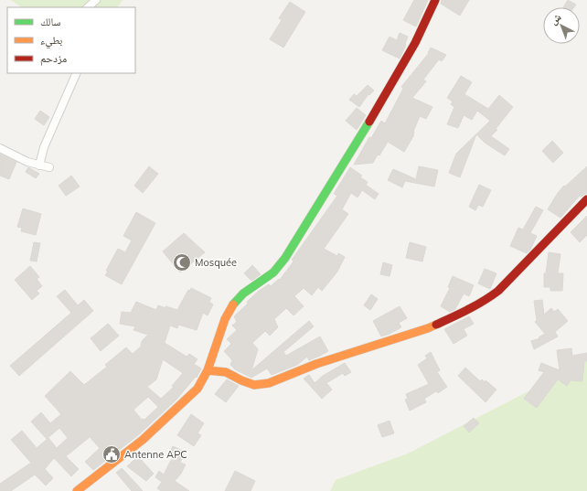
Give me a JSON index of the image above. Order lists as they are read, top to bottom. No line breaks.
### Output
{"places":{"mosque":["Mosquée"],"public building":["Antenne APC"]},"legend":["سالك","بطيء","مزدحم"],"north":"top left"}
